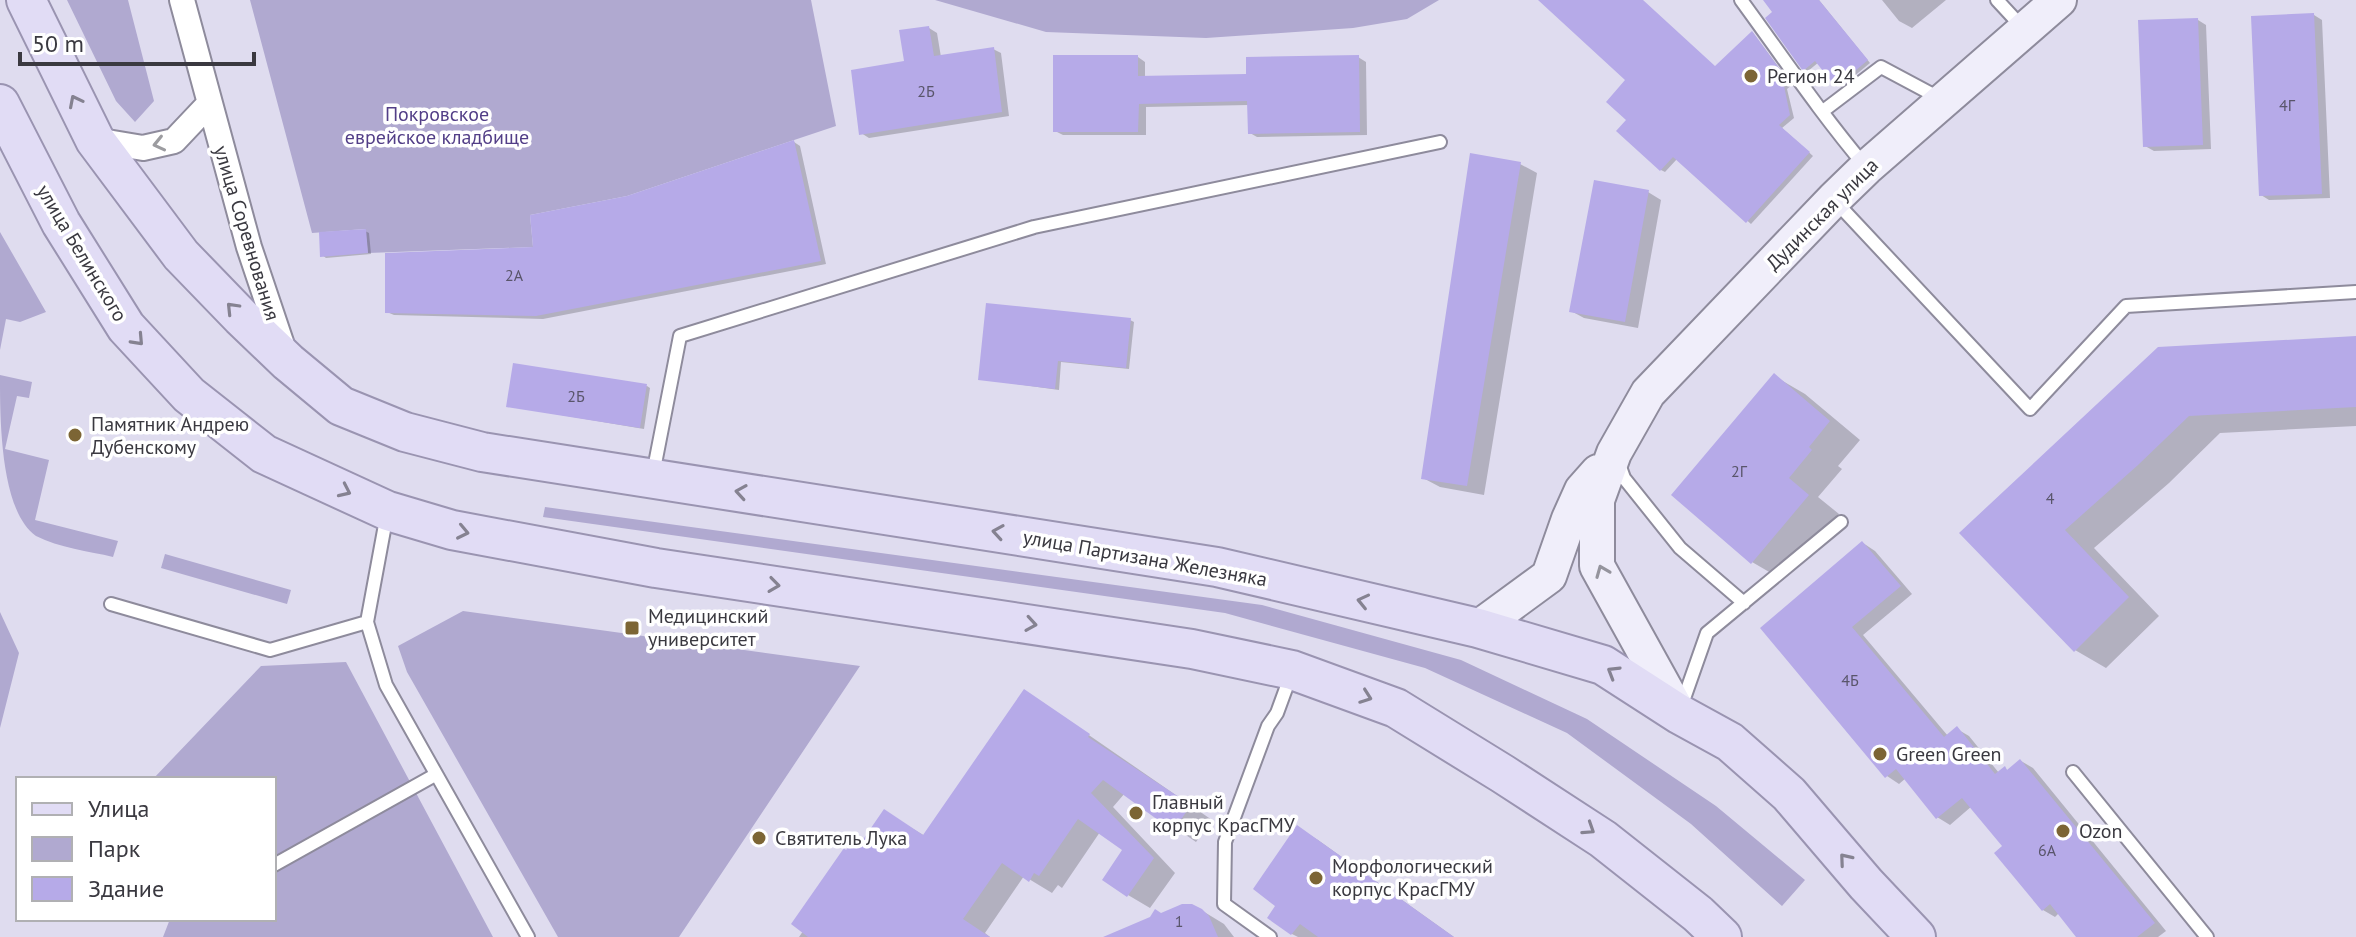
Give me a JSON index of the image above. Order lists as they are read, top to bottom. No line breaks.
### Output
{"streets":{"main road":["улица Белинского","улица Партизана Железняка"],"street":["Дудинская улица","улица Соревнования"]},"crossings":[["улица Соревнования","улица Партизана Железняка"]],"parks":["Покровское еврейское кладбище"],"places":{"other":["Регион 24","Памятник Андрею Дубенскому","Green Green","Главный корпус КрасГМУ","Ozon","Святитель Лука","Морфологический корпус КрасГМУ"],"transit":["Медицинский университет"]},"house_numbers":["2Б","4Г","2А","2Б","2Г","4","4Б","6А","1"],"legend":["Улица","Парк","Здание"],"scale_bar":"50 m"}
